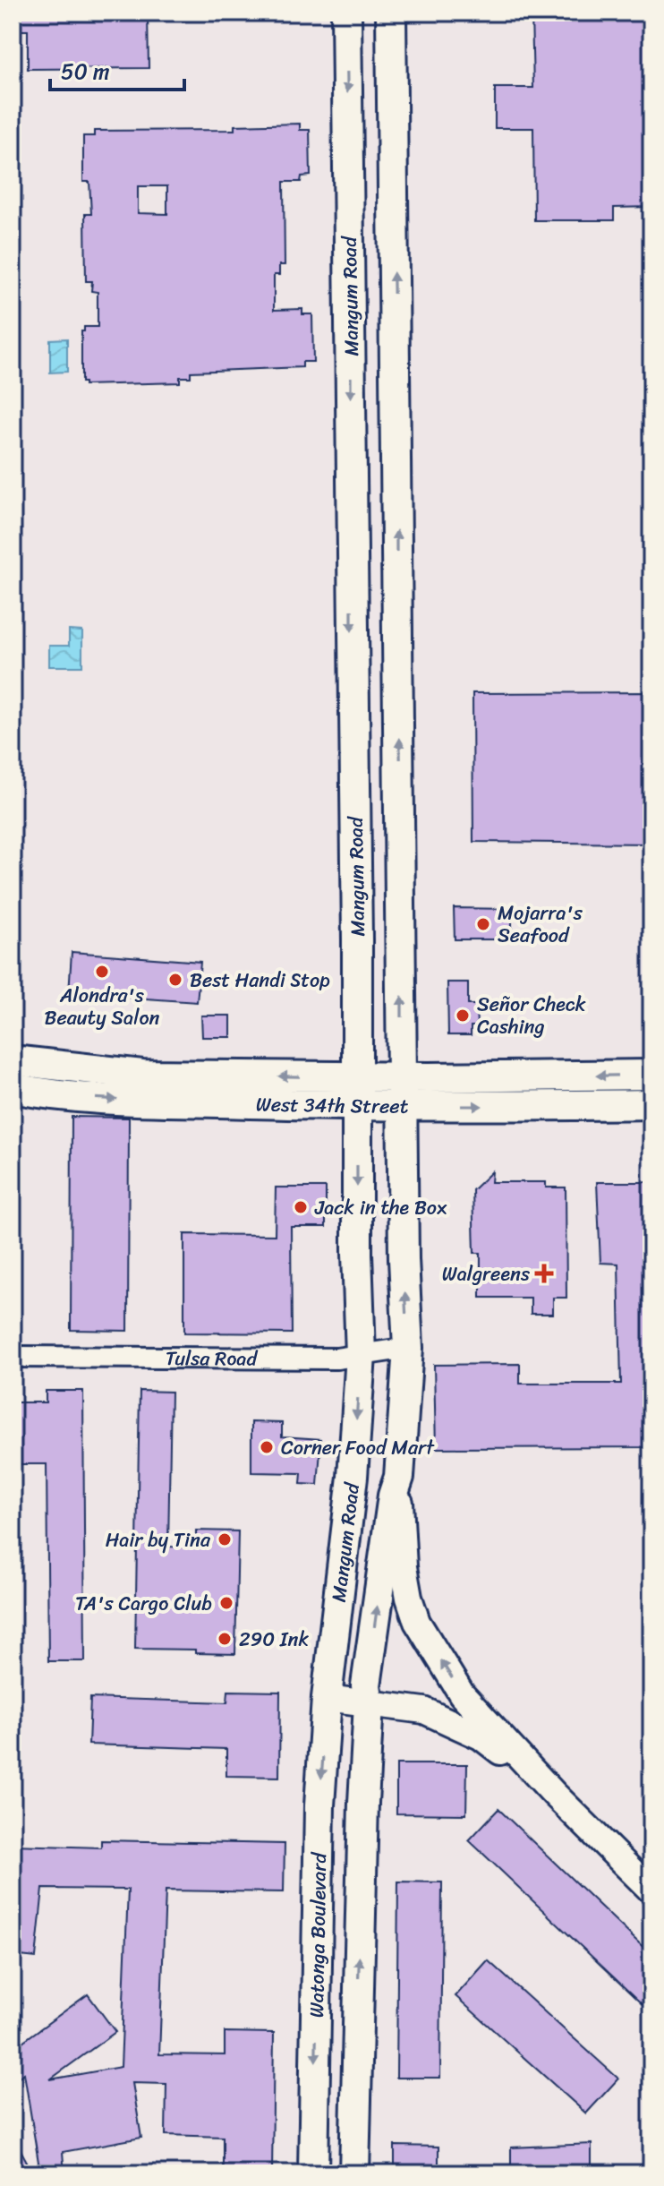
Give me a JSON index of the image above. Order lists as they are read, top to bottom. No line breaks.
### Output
{"streets":{"main road":["Mangum Road","West 34th Street","Watonga Boulevard"],"street":["Tulsa Road"]},"crossings":[["Mangum Road","West 34th Street"],["Mangum Road","Tulsa Road"],["Mangum Road","Watonga Boulevard"]],"places":{"other":["Mojarra's Seafood","Alondra's Beauty Salon","Best Handi Stop","Señor Check Cashing","Jack in the Box","Corner Food Mart","Hair by Tina","TA's Cargo Club","290 Ink"],"health":["Walgreens"]},"scale_bar":"50 m"}
